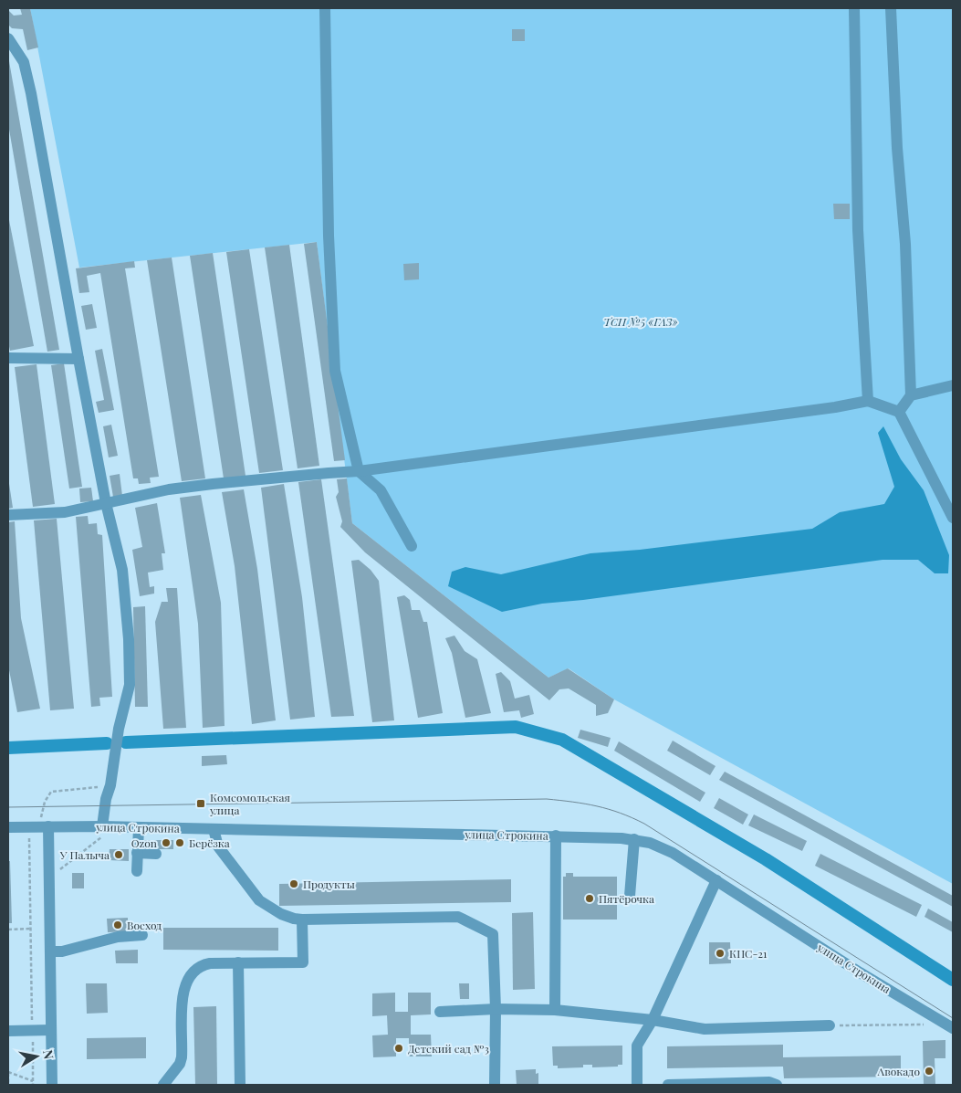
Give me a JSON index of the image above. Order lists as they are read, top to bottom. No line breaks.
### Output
{"streets":{"street":["улица Строкина"]},"parks":["ТСН №5 «ГАЗ»"],"places":{"transit":["Комсомольская улица"],"other":["Ozon","Берёзка","У Палыча","Продукты","Пятёрочка","Восход","КНС-21","Детский сад №3","Авокадо"]},"north":"right"}
